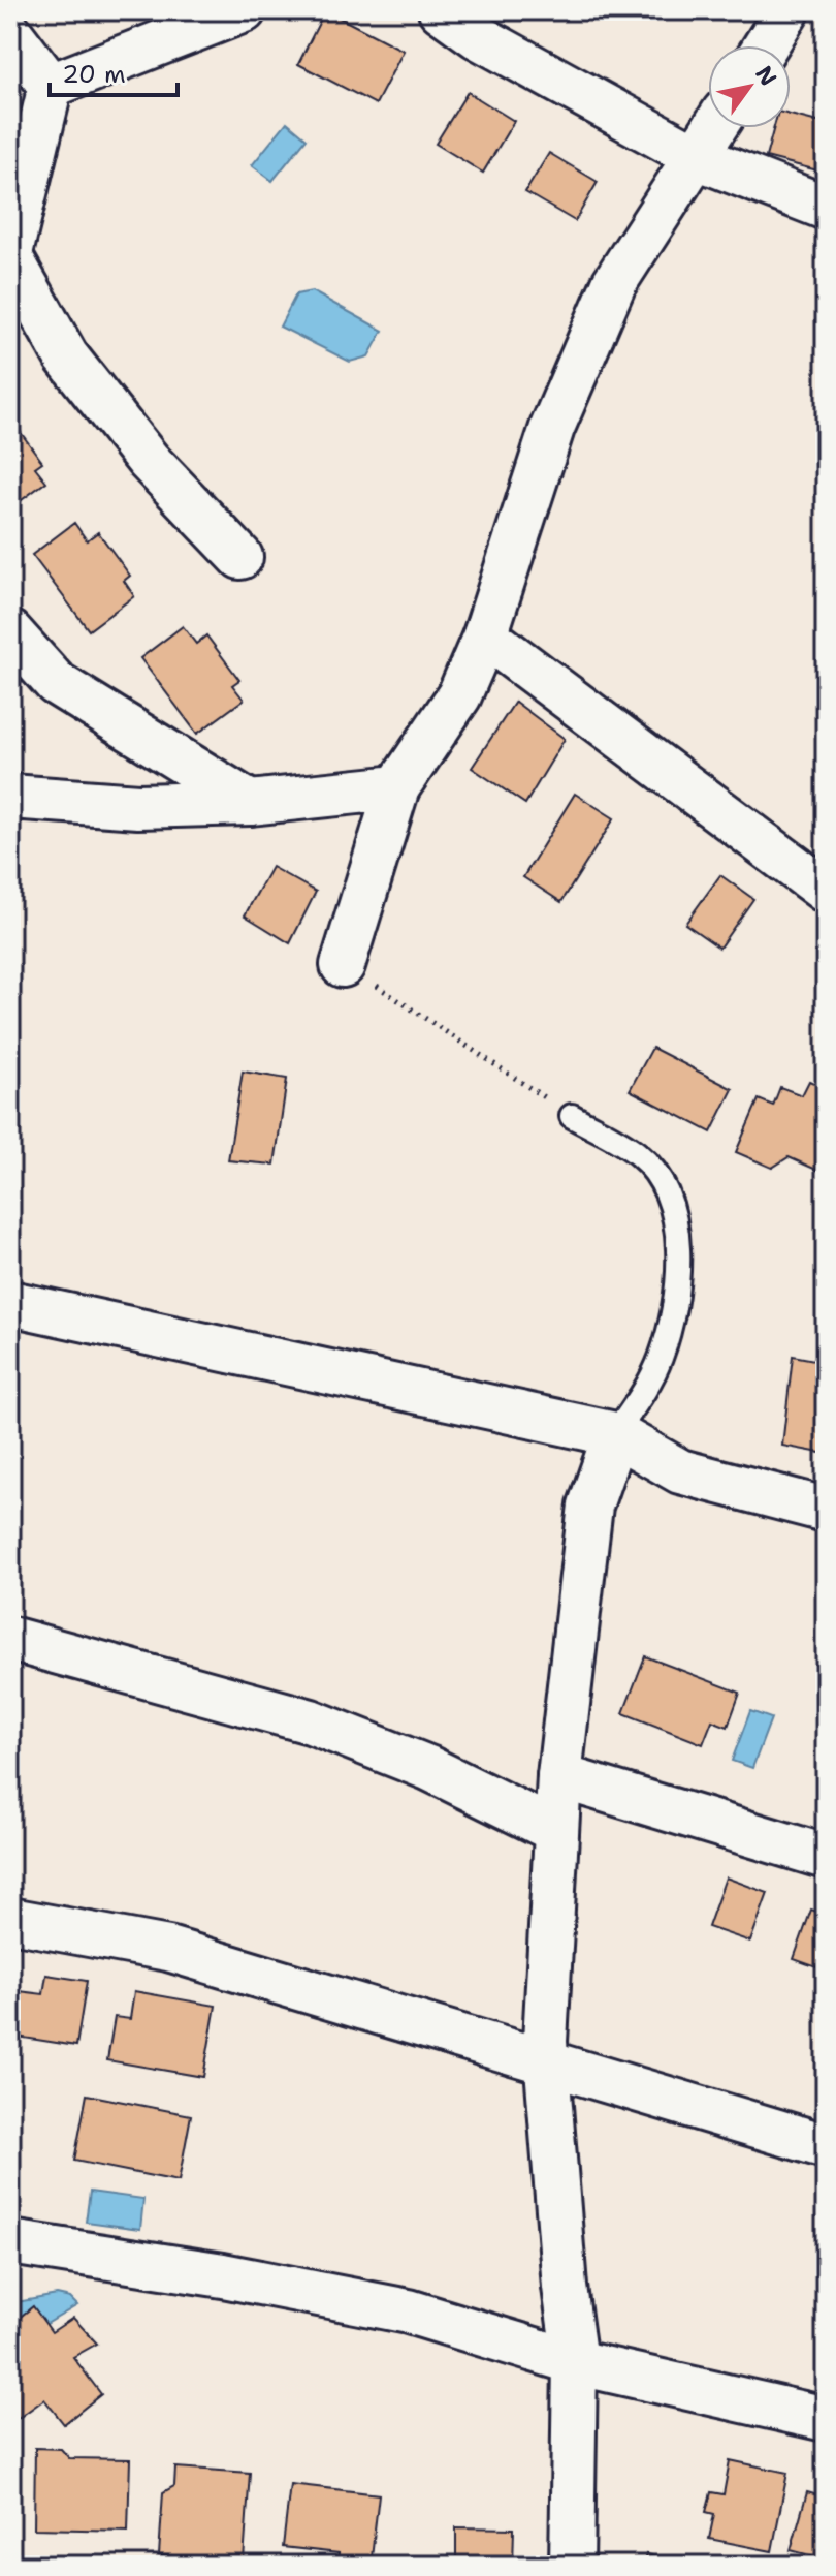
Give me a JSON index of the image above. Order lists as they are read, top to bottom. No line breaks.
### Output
{"scale_bar":"20 m","north":"top right"}
